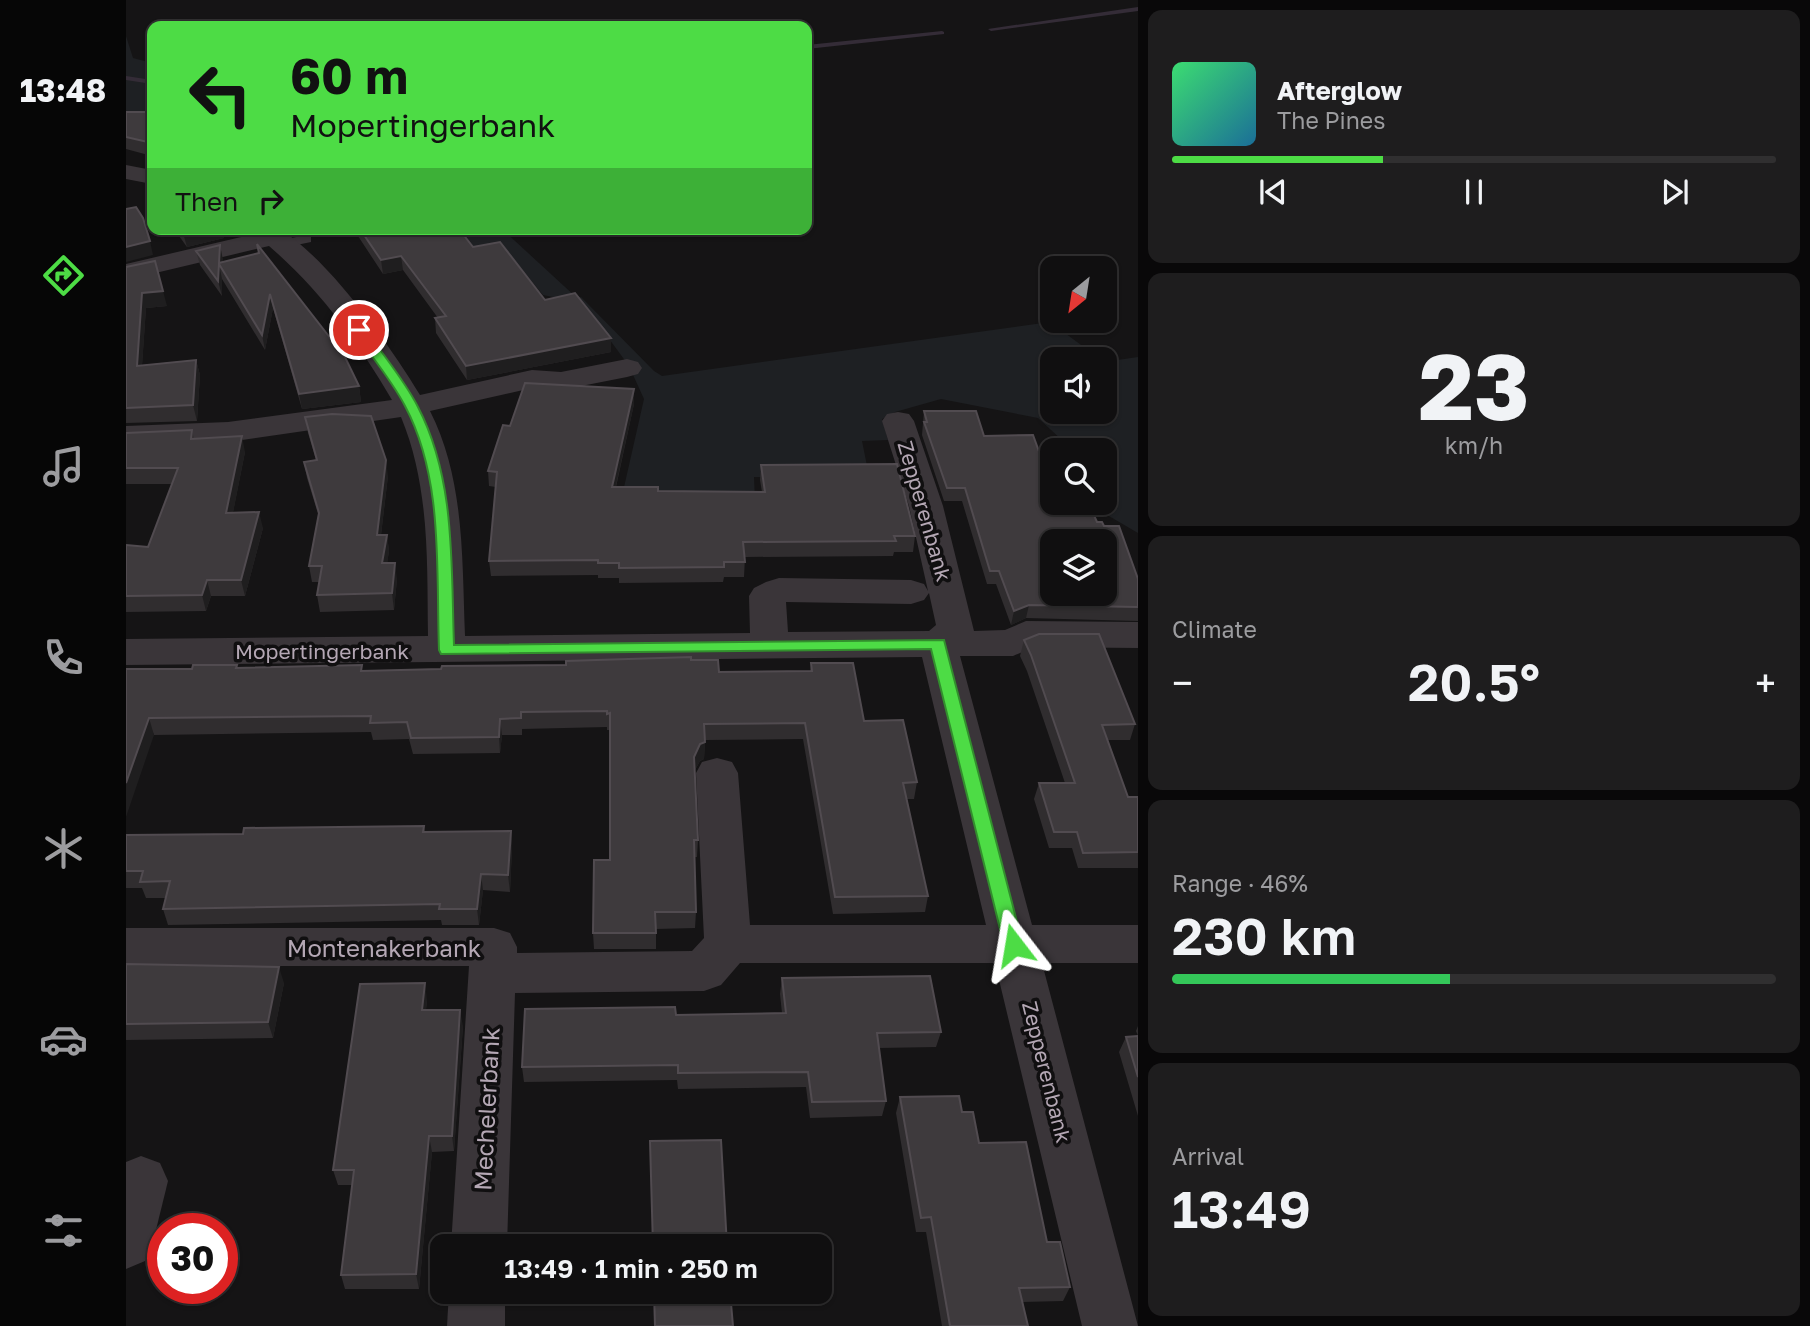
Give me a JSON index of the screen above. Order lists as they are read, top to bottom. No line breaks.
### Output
{"streets":{"street":["Zepperenbank","Mopertingerbank","Montenakerbank","Mechelerbank"]},"crossings":[["Zepperenbank","Mopertingerbank"],["Montenakerbank","Mechelerbank"]],"north":"bottom left","page":{"tabs":"13:48","turn":["60 m","Mopertingerbank"],"song":["Afterglow","The Pines"],"then":"Then","tile":[["23","km/h"],"Climate",["Range · 46%","230 km"],["Arrival","13:49"]],"heat":["−","20.5°","+"],"limit":"30","trip":"13:49 · 1 min · 250 m"}}
